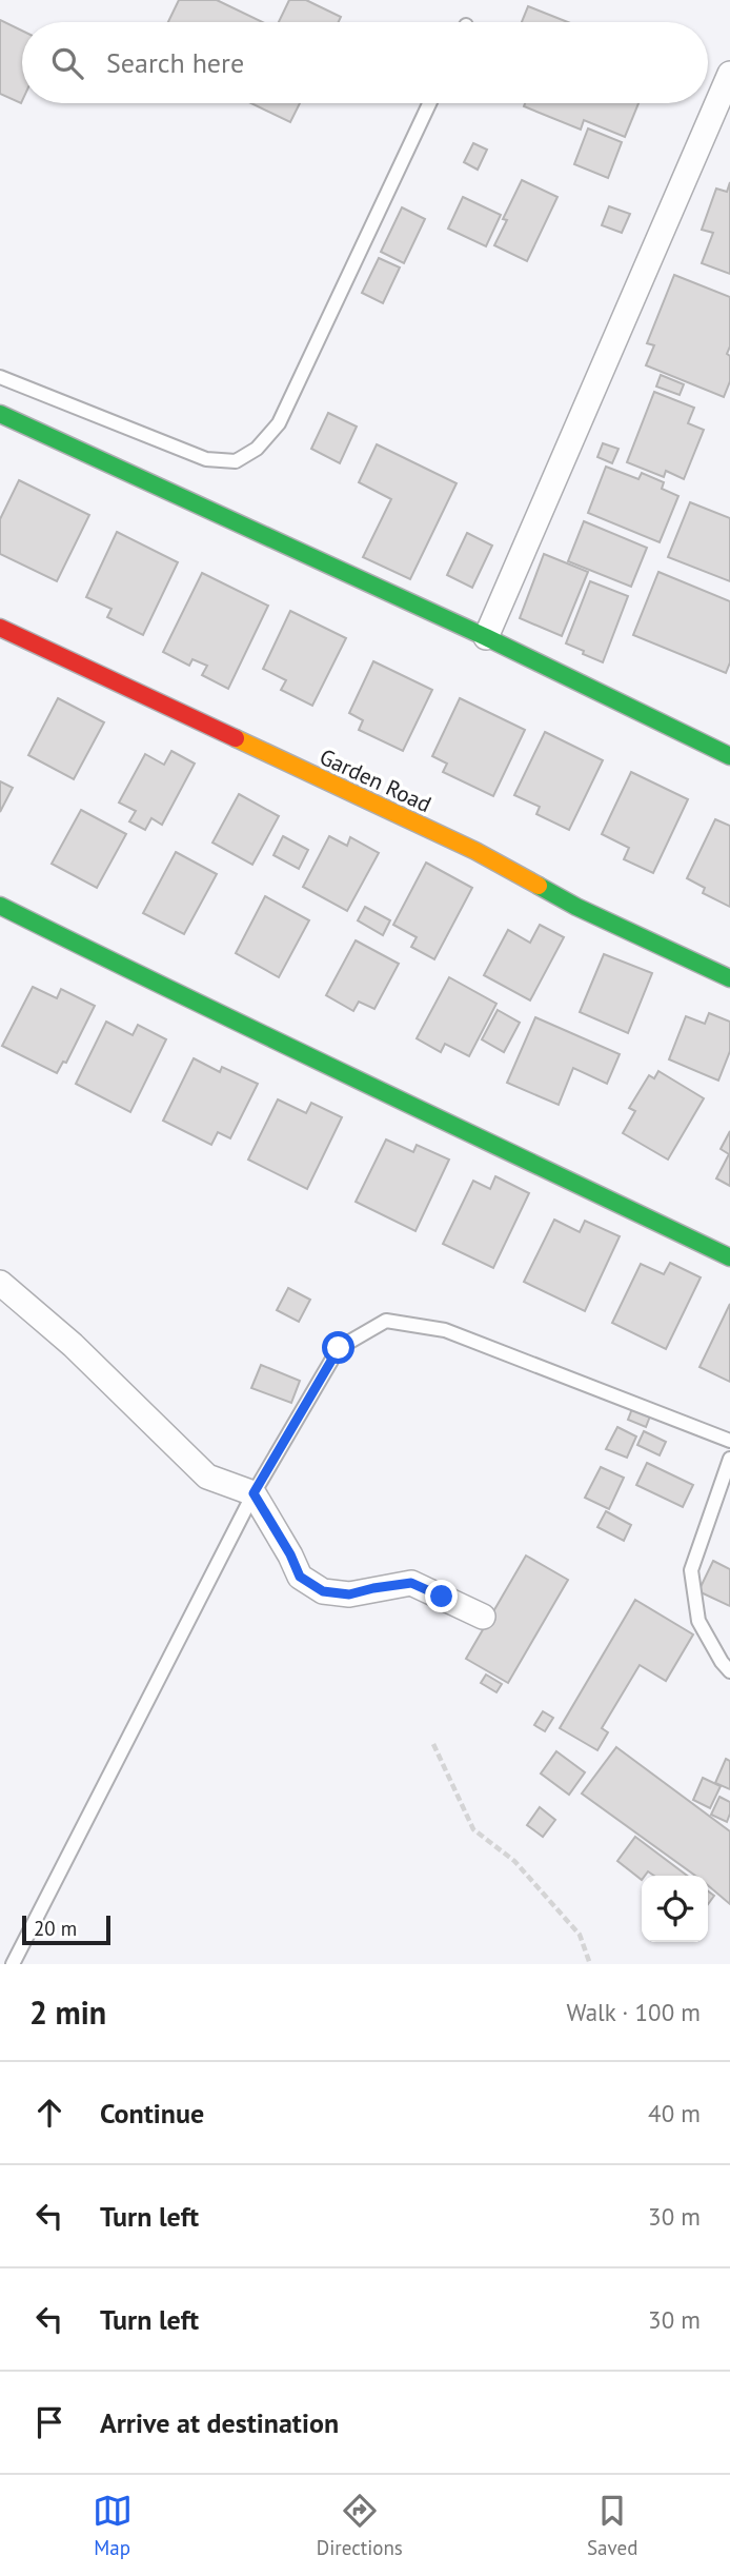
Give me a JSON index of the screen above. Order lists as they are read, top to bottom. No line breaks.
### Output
{"streets":{"street":["Garden Road"]},"scale_bar":"20 m","page":{"search":"Search here","scale":"20 m","heading":["2 min","Walk · 100 m"],"list":[["Continue","40 m"],["Turn left","30 m"],["Turn left","30 m"],"Arrive at destination"],"nav":["Map","Directions","Saved"]}}
